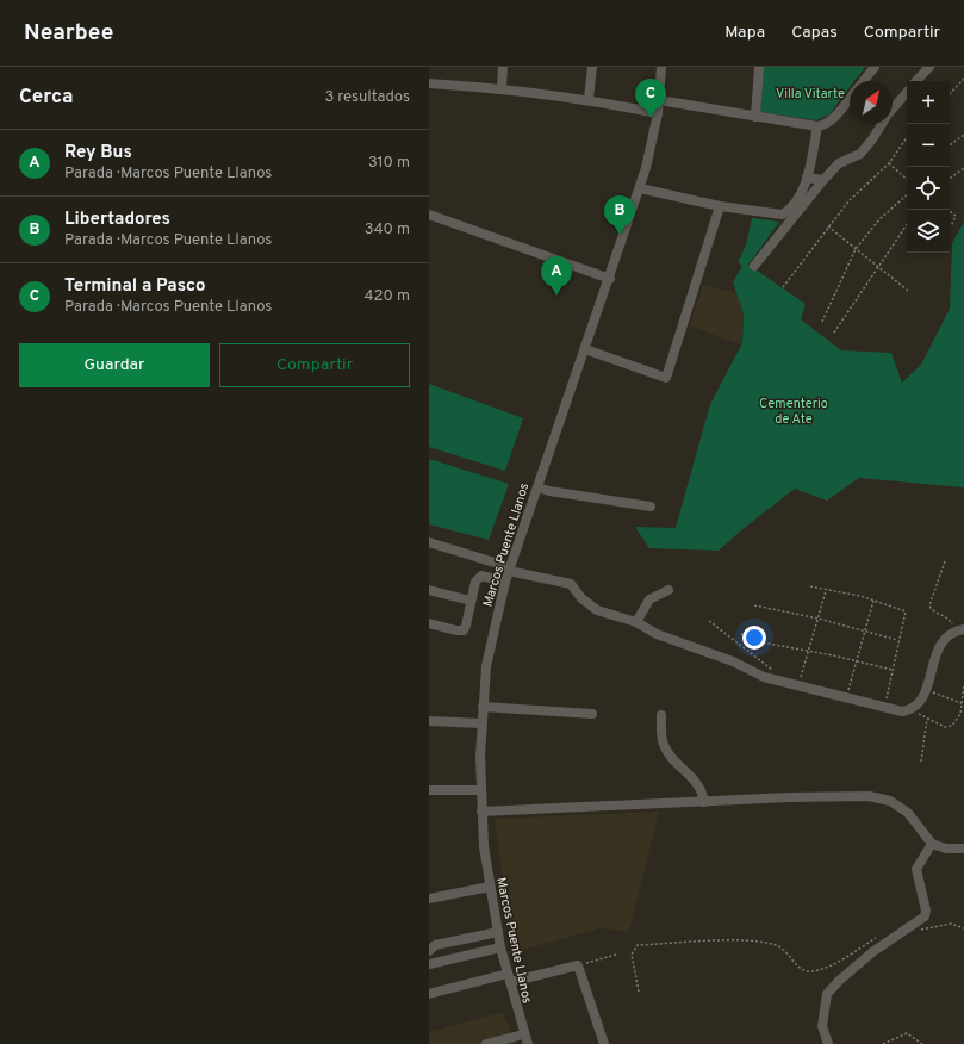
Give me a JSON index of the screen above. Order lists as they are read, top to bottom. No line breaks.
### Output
{"streets":{"street":["Marcos Puente Llanos"]},"parks":["Villa Vitarte","Cementerio de Ate"],"north":"top right","page":{"header":"Nearbee","nav":["Mapa","Capas","Compartir"],"heading":["Cerca","3 resultados"],"pins":["C","B","A"],"map_buttons":["+","−"],"list":[{"mark":"A","name":"Rey Bus","note":"Parada · Marcos Puente Llanos","value":"310 m"},{"mark":"B","name":"Libertadores","note":"Parada · Marcos Puente Llanos","value":"340 m"},{"mark":"C","name":"Terminal a Pasco","note":"Parada · Marcos Puente Llanos","value":"420 m"}],"buttons":["Guardar","Compartir"]}}
